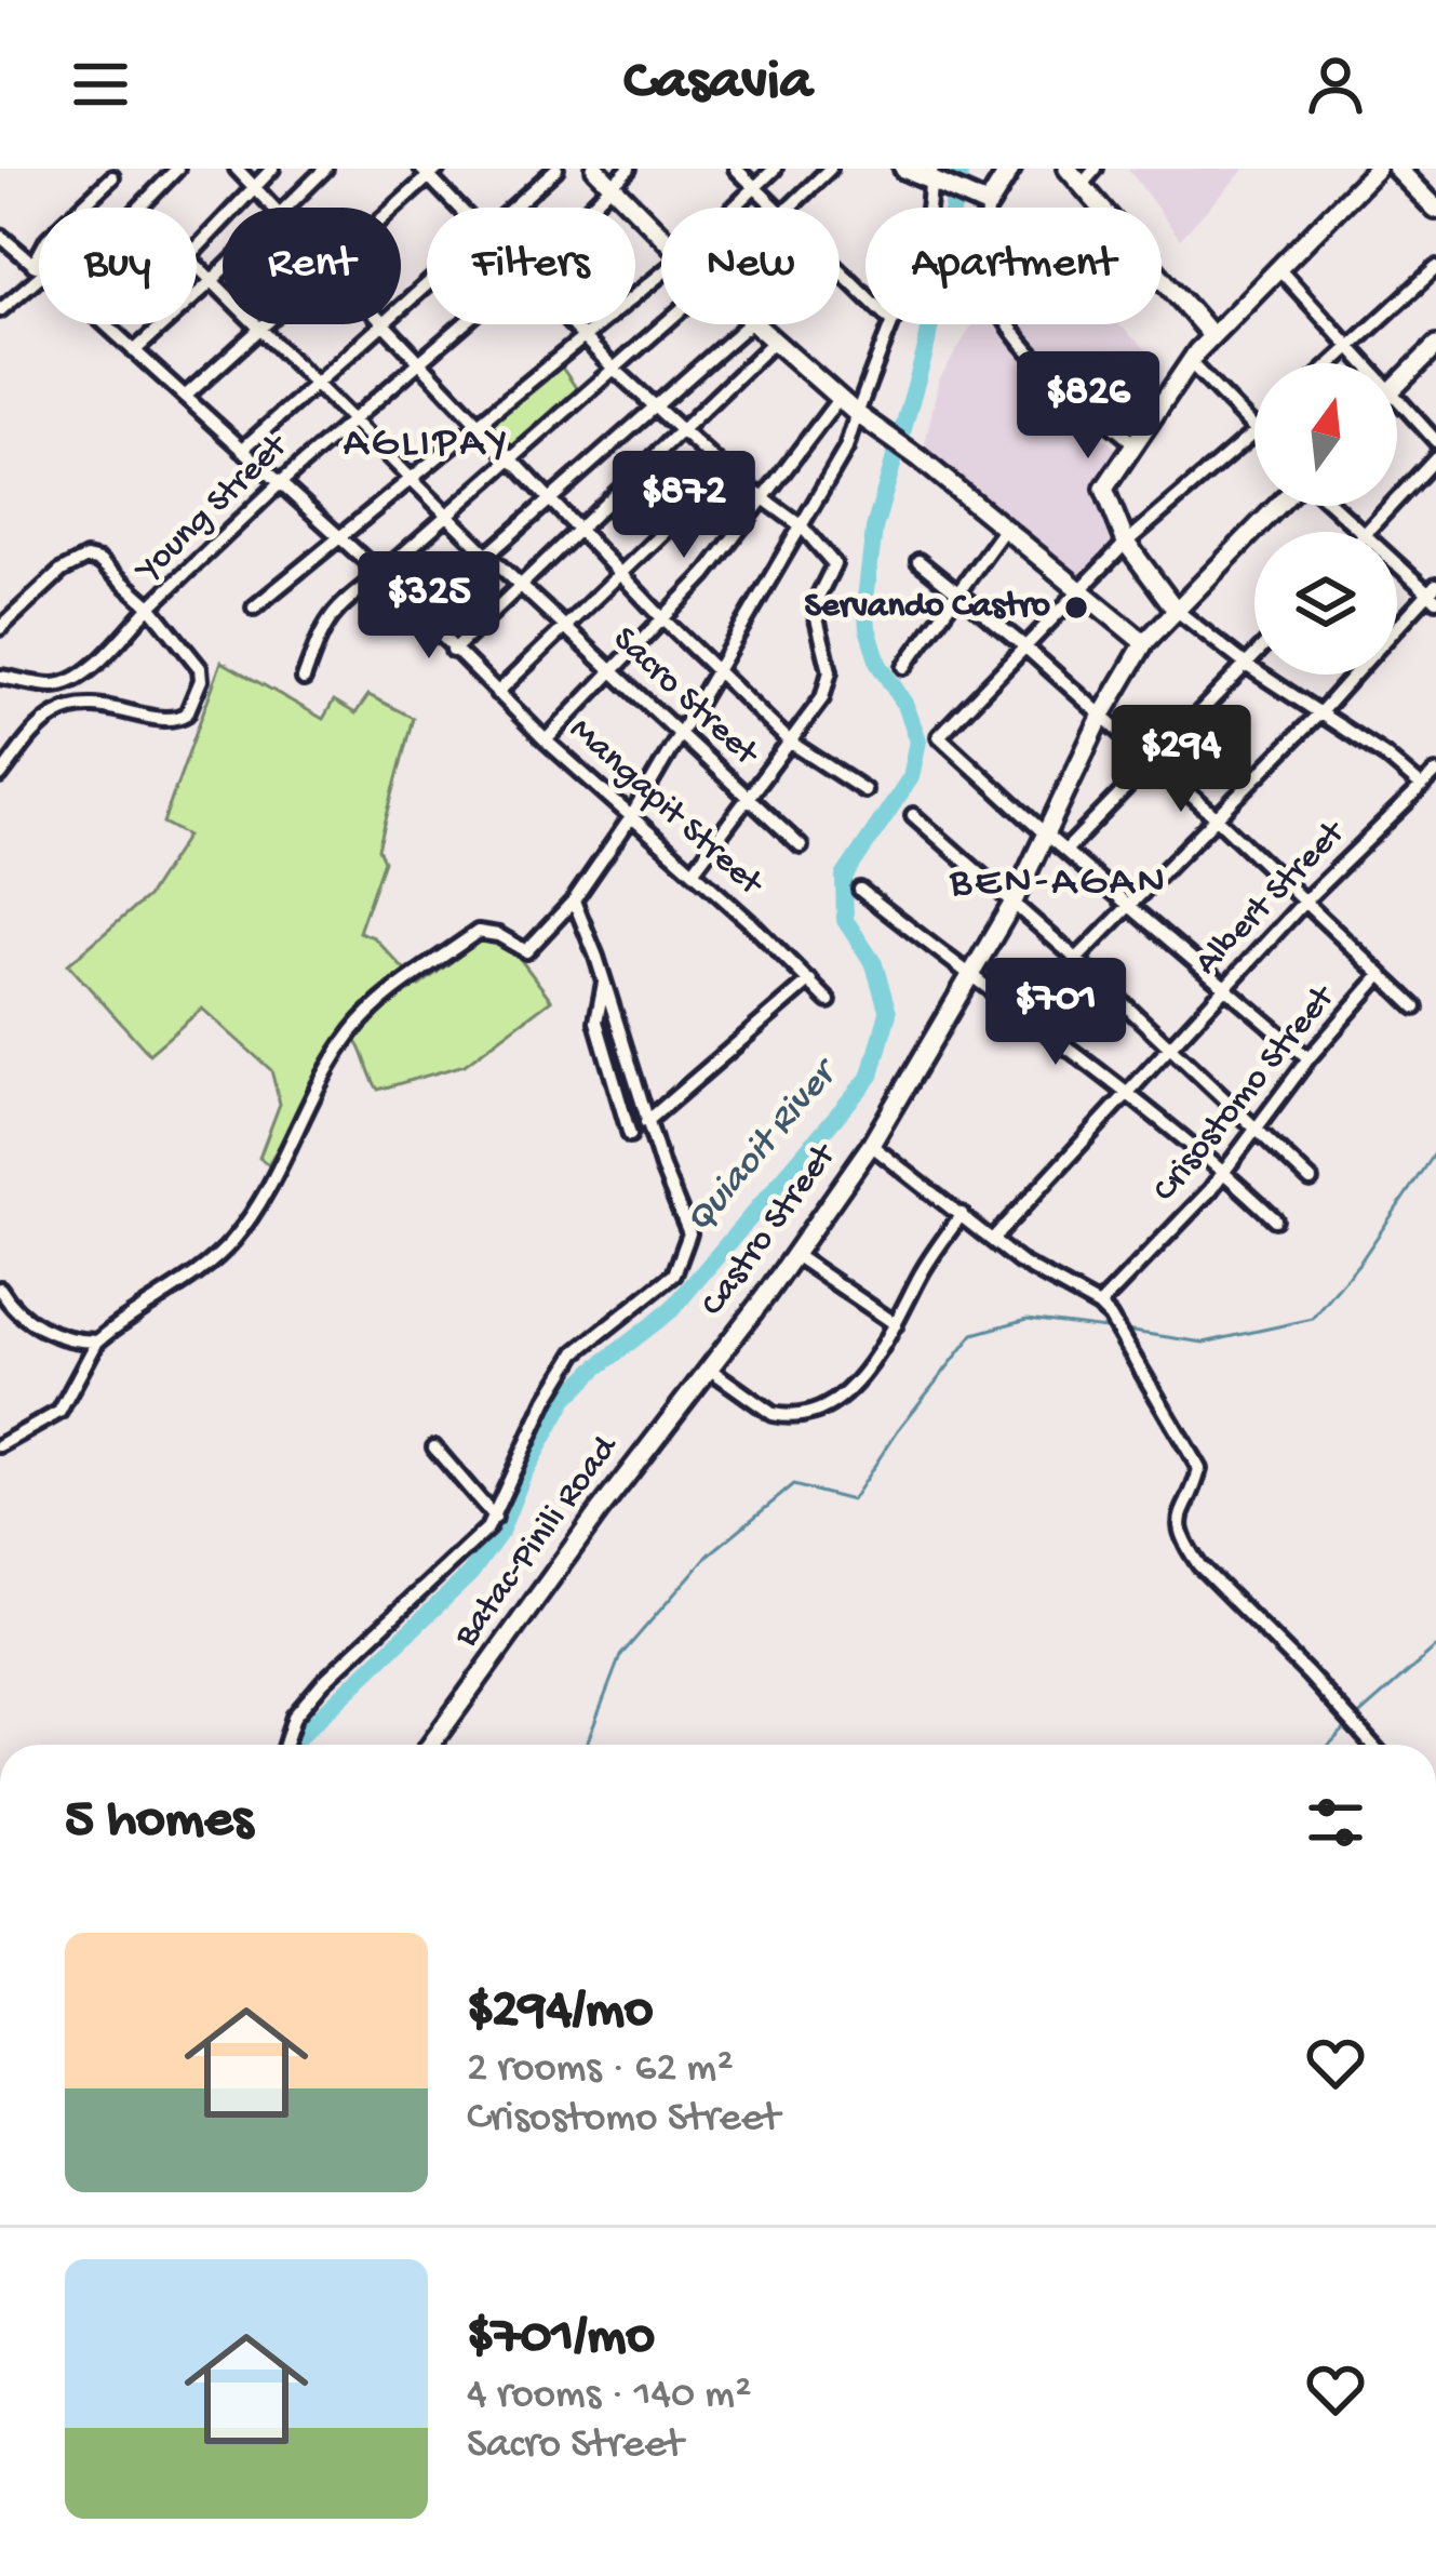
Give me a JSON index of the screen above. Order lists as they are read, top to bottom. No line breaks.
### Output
{"streets":{"main road":["Castro Street","Batac-Pinili Road"],"street":["Young Street","Sacro Street","Mangapit Street","Albert Street","Crisostomo Street"]},"crossings":[["Young Street","Sacro Street"],["Young Street","Mangapit Street"],["Albert Street","Crisostomo Street"],["Crisostomo Street","Castro Street"],["Castro Street","Batac-Pinili Road"]],"districts":["AGLIPAY","BEN-AGAN"],"water":["Quiaoit River"],"places":["Servando Castro"],"north":"top","page":{"header":"Casavia","chip":["Buy","Rent","Filters","New","Apartment"],"price":["$826","$872","$325","$294","$701"],"heading":"5 homes","list":[{"name":"$294/mo","note":"2 rooms · 62 m² · Crisostomo Street"},{"name":"$701/mo","note":"4 rooms · 140 m² · Sacro Street"}]}}
